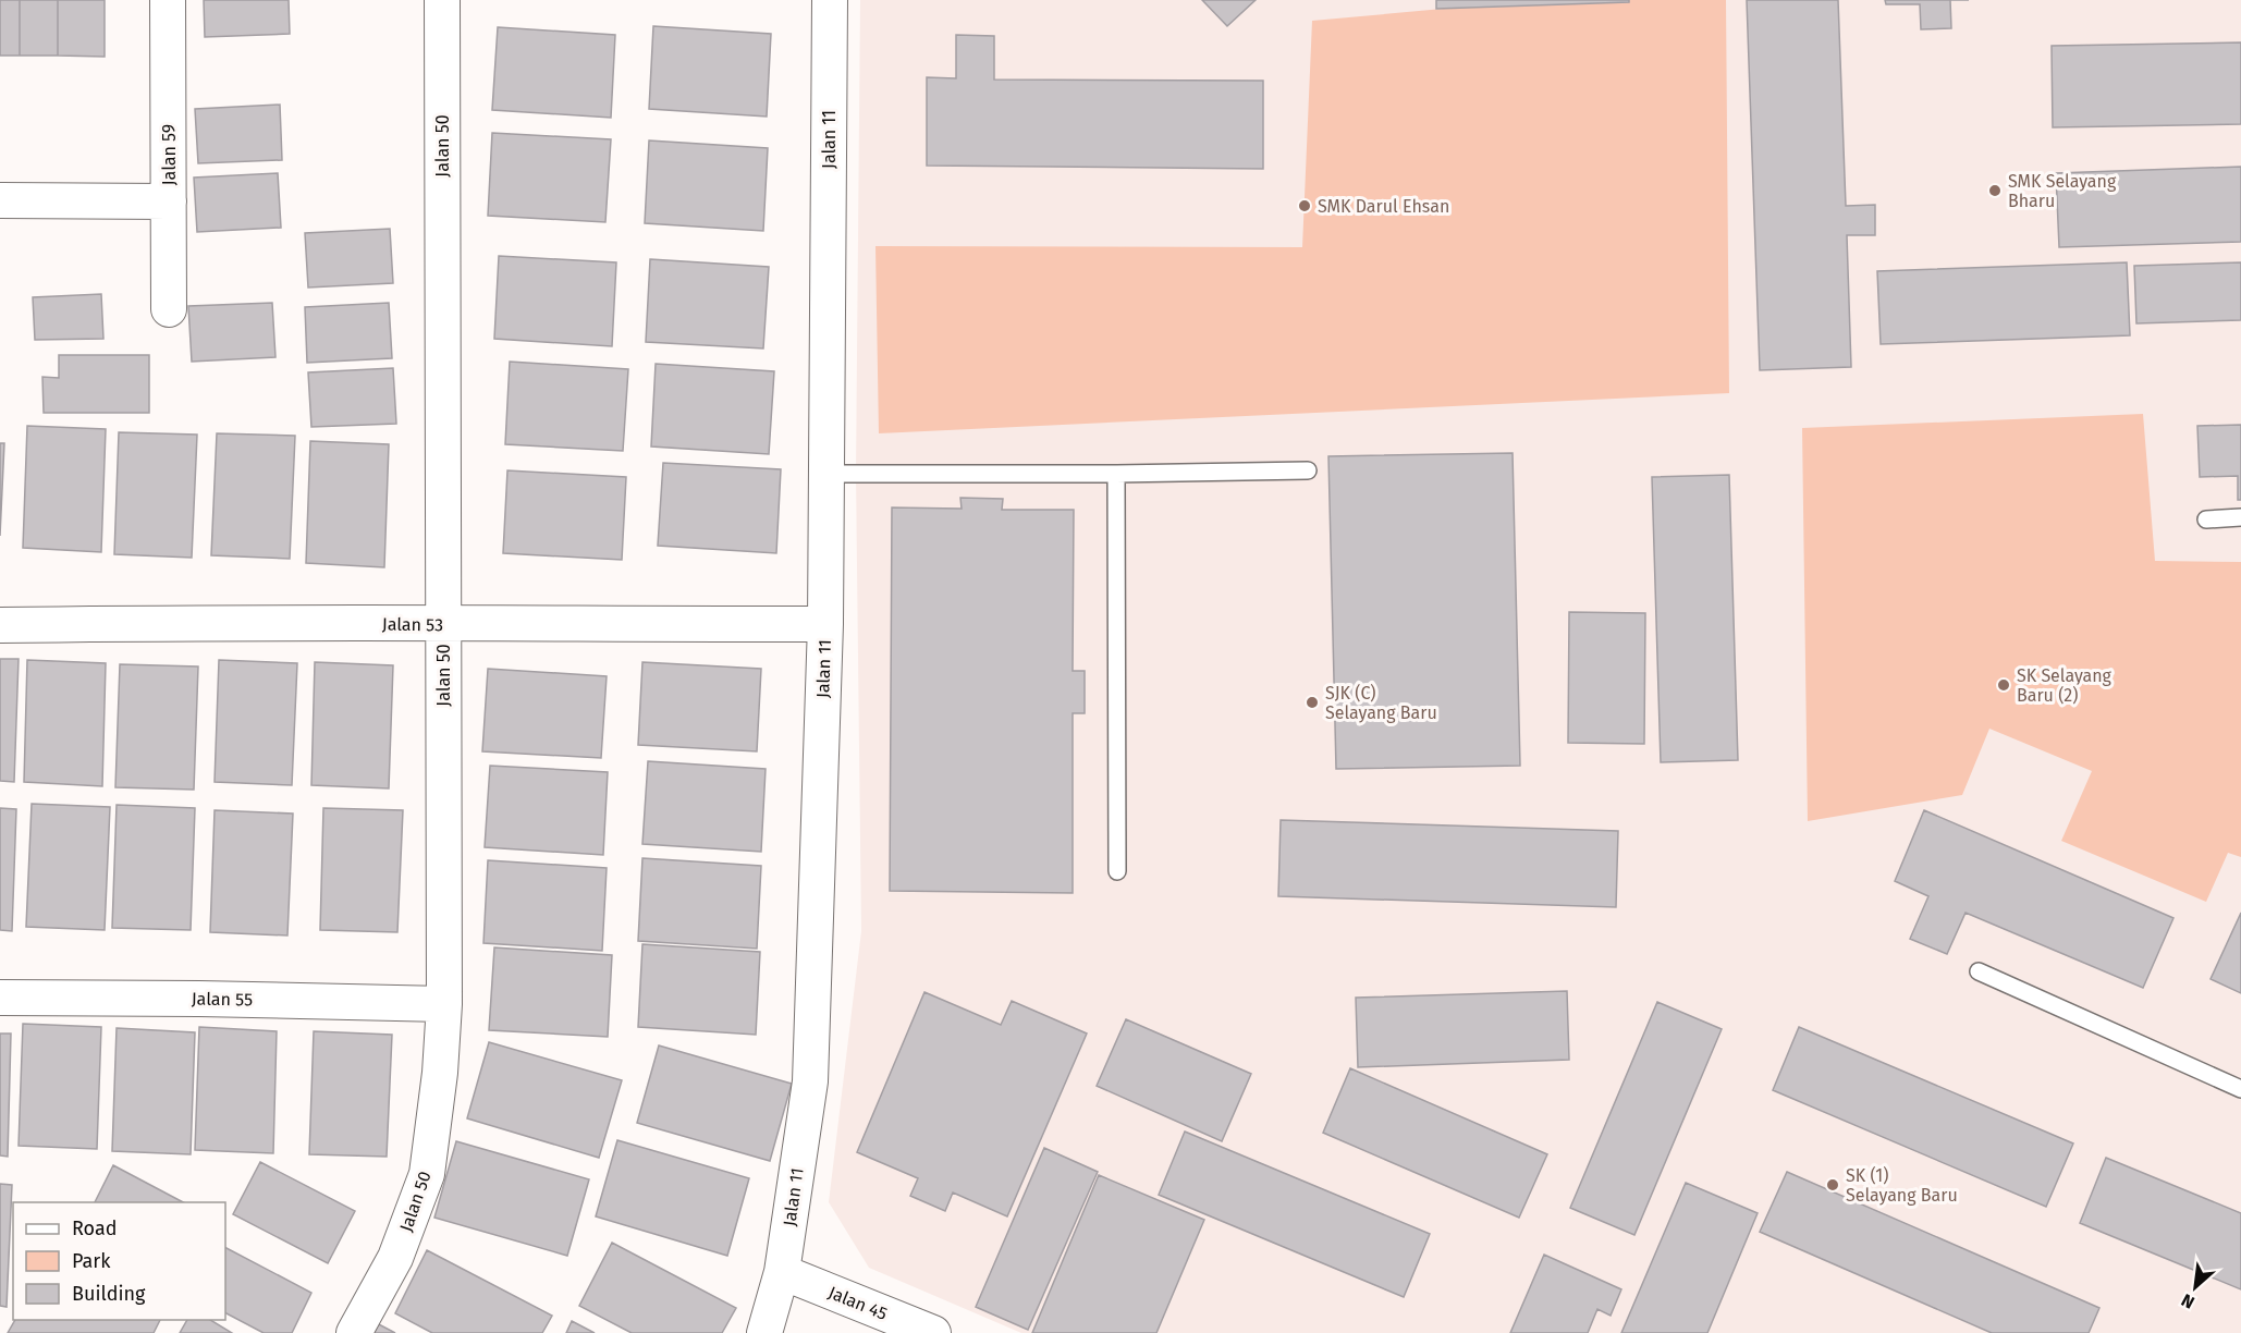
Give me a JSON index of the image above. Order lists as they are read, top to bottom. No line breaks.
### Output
{"streets":{"street":["Jalan 11","Jalan 50","Jalan 59","Jalan 53","Jalan 55","Jalan 45"]},"crossings":[["Jalan 11","Jalan 53"],["Jalan 11","Jalan 45"],["Jalan 50","Jalan 53"],["Jalan 50","Jalan 55"]],"places":["SMK Selayang Bharu","SMK Darul Ehsan","SK Selayang Baru (2)","SJK (C) Selayang Baru","SK (1) Selayang Baru"],"legend":["Road","Park","Building"],"north":"bottom left"}
